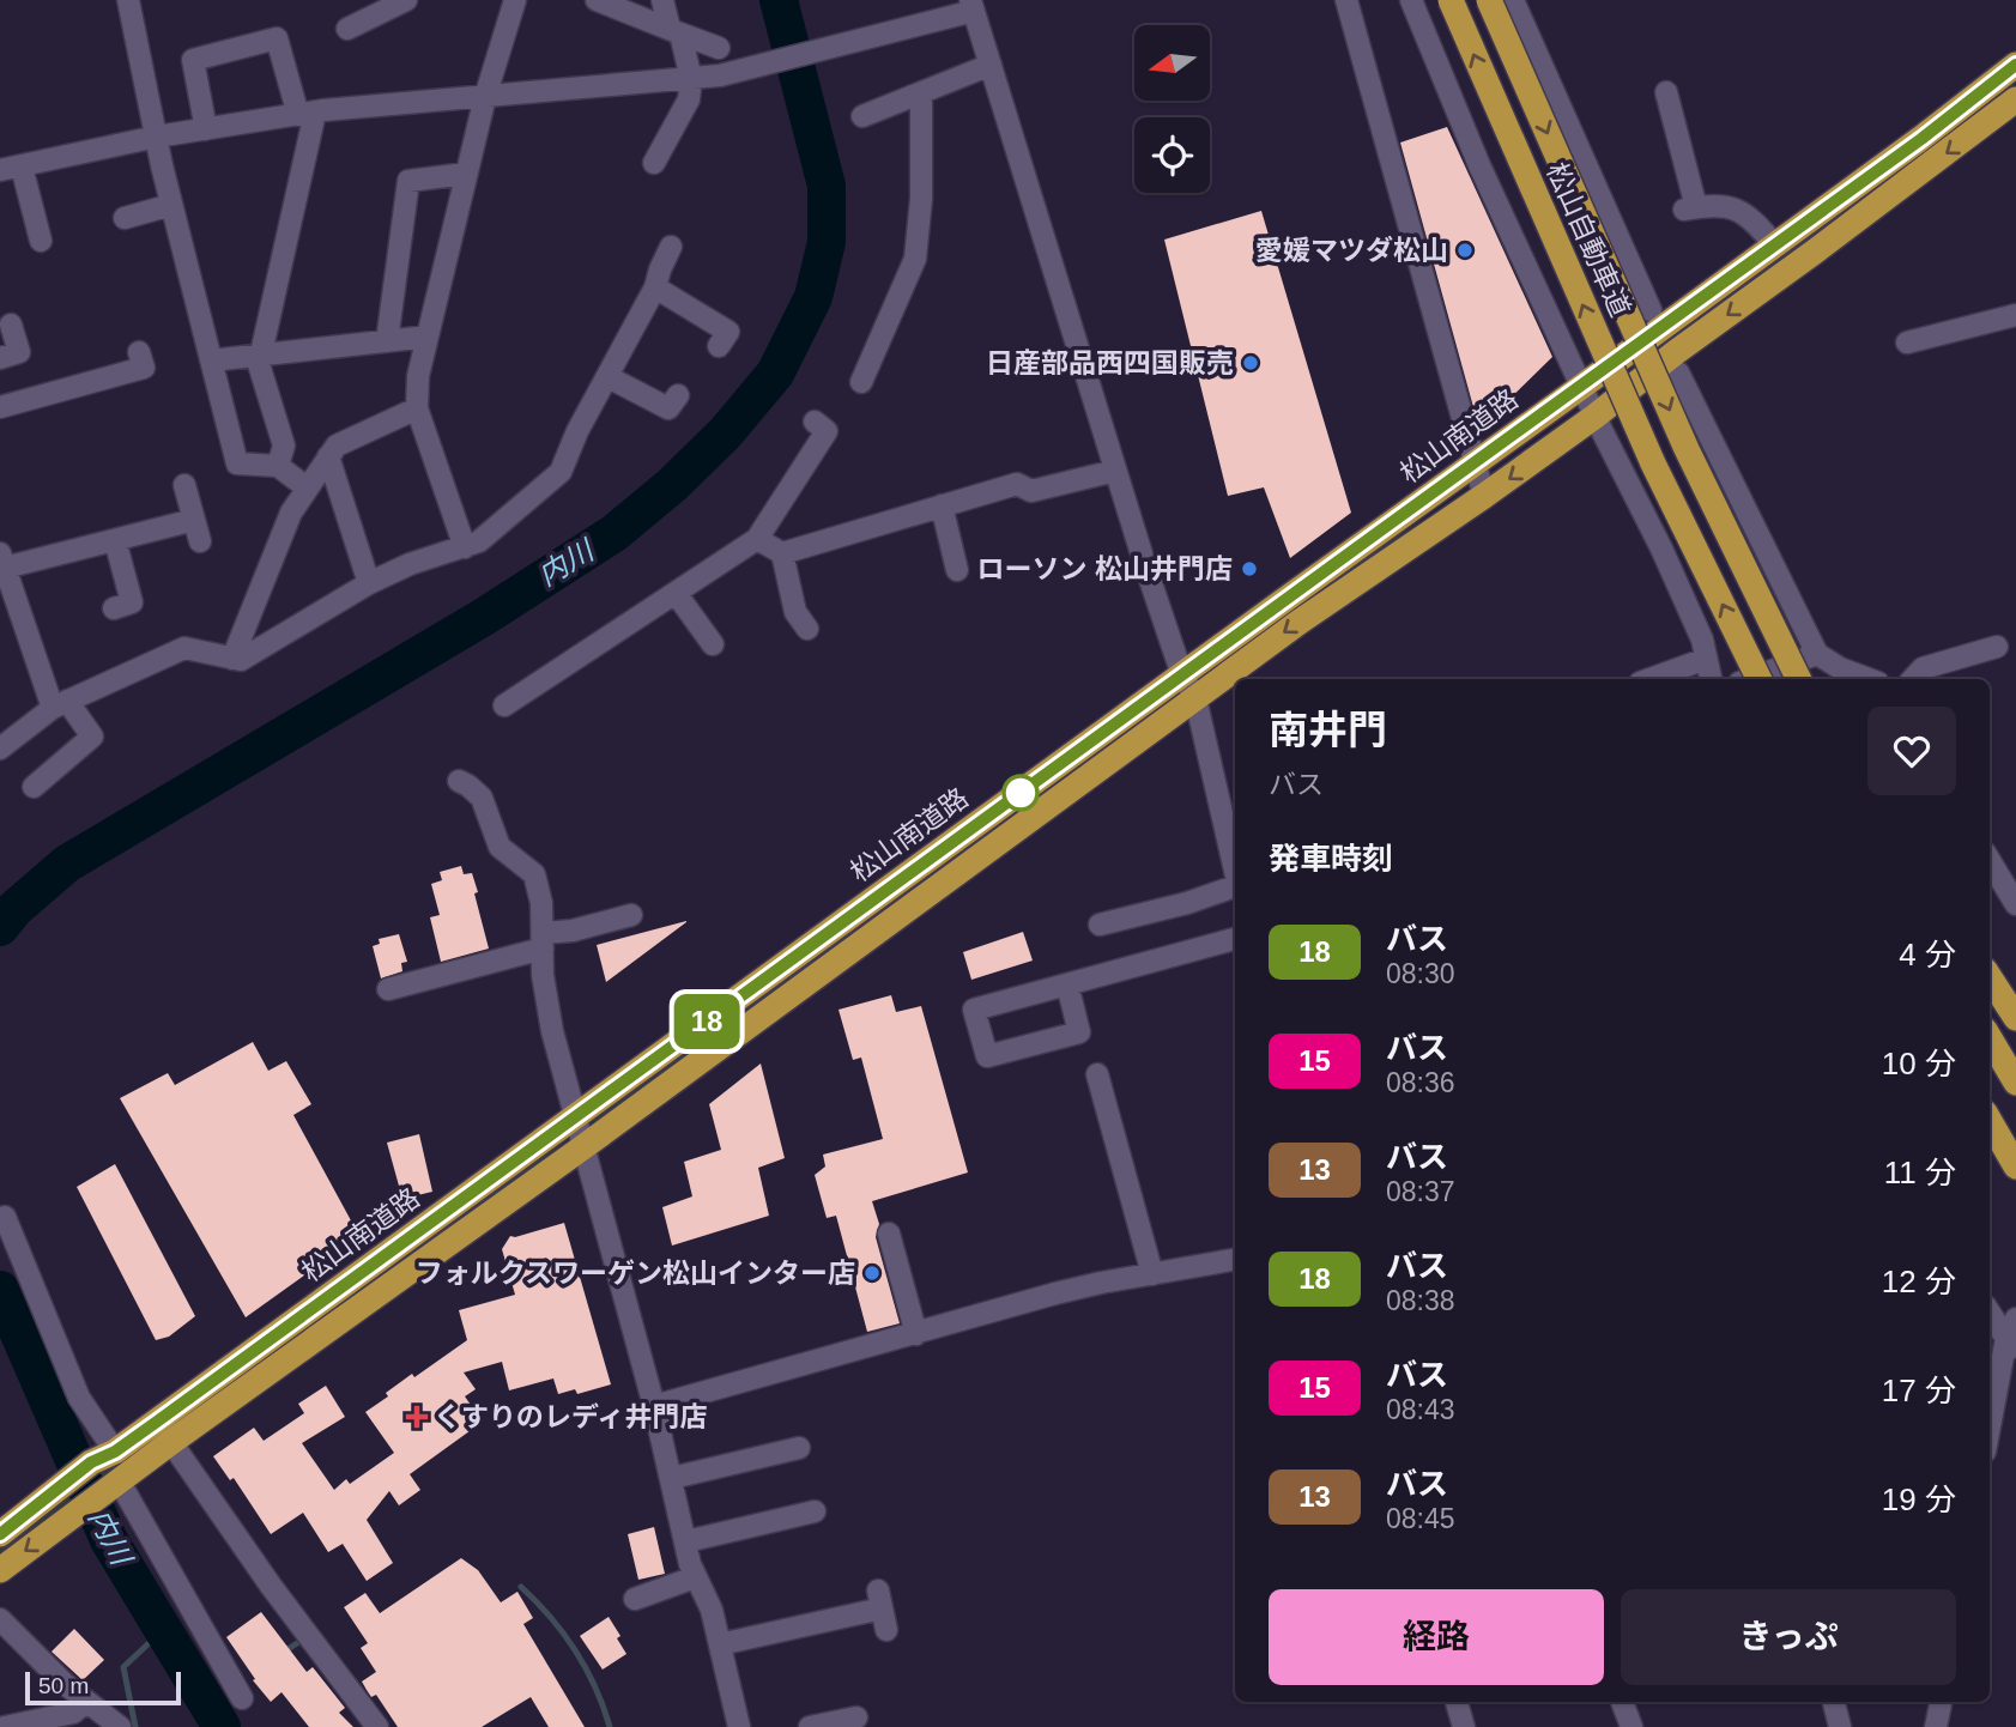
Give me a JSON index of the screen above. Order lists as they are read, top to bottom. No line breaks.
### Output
{"streets":{"highway":["松山自動車道","松山南道路"]},"water":["内川"],"places":{"other":["愛媛マツダ松山","日産部品西四国販売","ローソン 松山井門店","フォルクスワーゲン松山インター店"],"health":["くすりのレディ井門店"]},"lines":["bus line 18"],"scale_bar":"50 m","north":"left","page":{"on_map":"18","heading":[["南井門","バス"],"発車時刻"],"list":[{"mark":"18","name":"バス","note":"08:30","value":"4 分"},{"mark":"15","name":"バス","note":"08:36","value":"10 分"},{"mark":"13","name":"バス","note":"08:37","value":"11 分"},{"mark":"18","name":"バス","note":"08:38","value":"12 分"},{"mark":"15","name":"バス","note":"08:43","value":"17 分"},{"mark":"13","name":"バス","note":"08:45","value":"19 分"}],"buttons":["経路","きっぷ"],"scale":"50 m"}}
